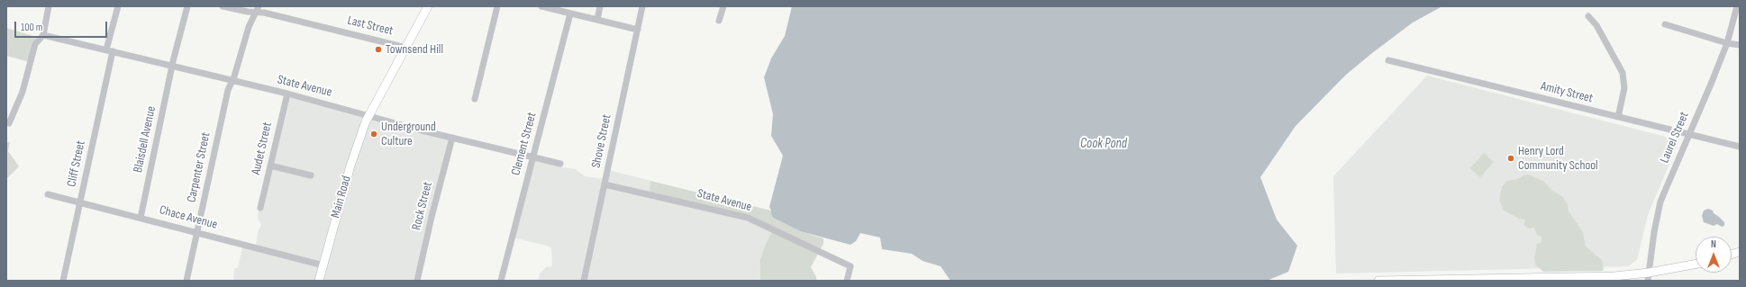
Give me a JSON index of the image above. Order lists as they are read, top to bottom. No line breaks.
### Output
{"streets":{"main road":["Main Road"],"street":["Last Street","State Avenue","Amity Street","Laurel Street","Blaisdell Avenue","Shove Street","Clement Street","Audet Street","Cliff Street","Carpenter Street","Rock Street","Chace Avenue"]},"crossings":[["Last Street","Carpenter Street"],["Last Street","Main Road"],["State Avenue","Blaisdell Avenue"],["State Avenue","Shove Street"],["State Avenue","Clement Street"],["State Avenue","Audet Street"],["State Avenue","Cliff Street"],["State Avenue","Carpenter Street"],["State Avenue","Main Road"],["State Avenue","Rock Street"],["Amity Street","Laurel Street"],["Blaisdell Avenue","Chace Avenue"],["Cliff Street","Chace Avenue"],["Carpenter Street","Chace Avenue"],["Main Road","Chace Avenue"]],"water":["Cook Pond"],"places":["Townsend Hill","Underground Culture","Henry Lord Community School"],"scale_bar":"100 m","north":"top"}
